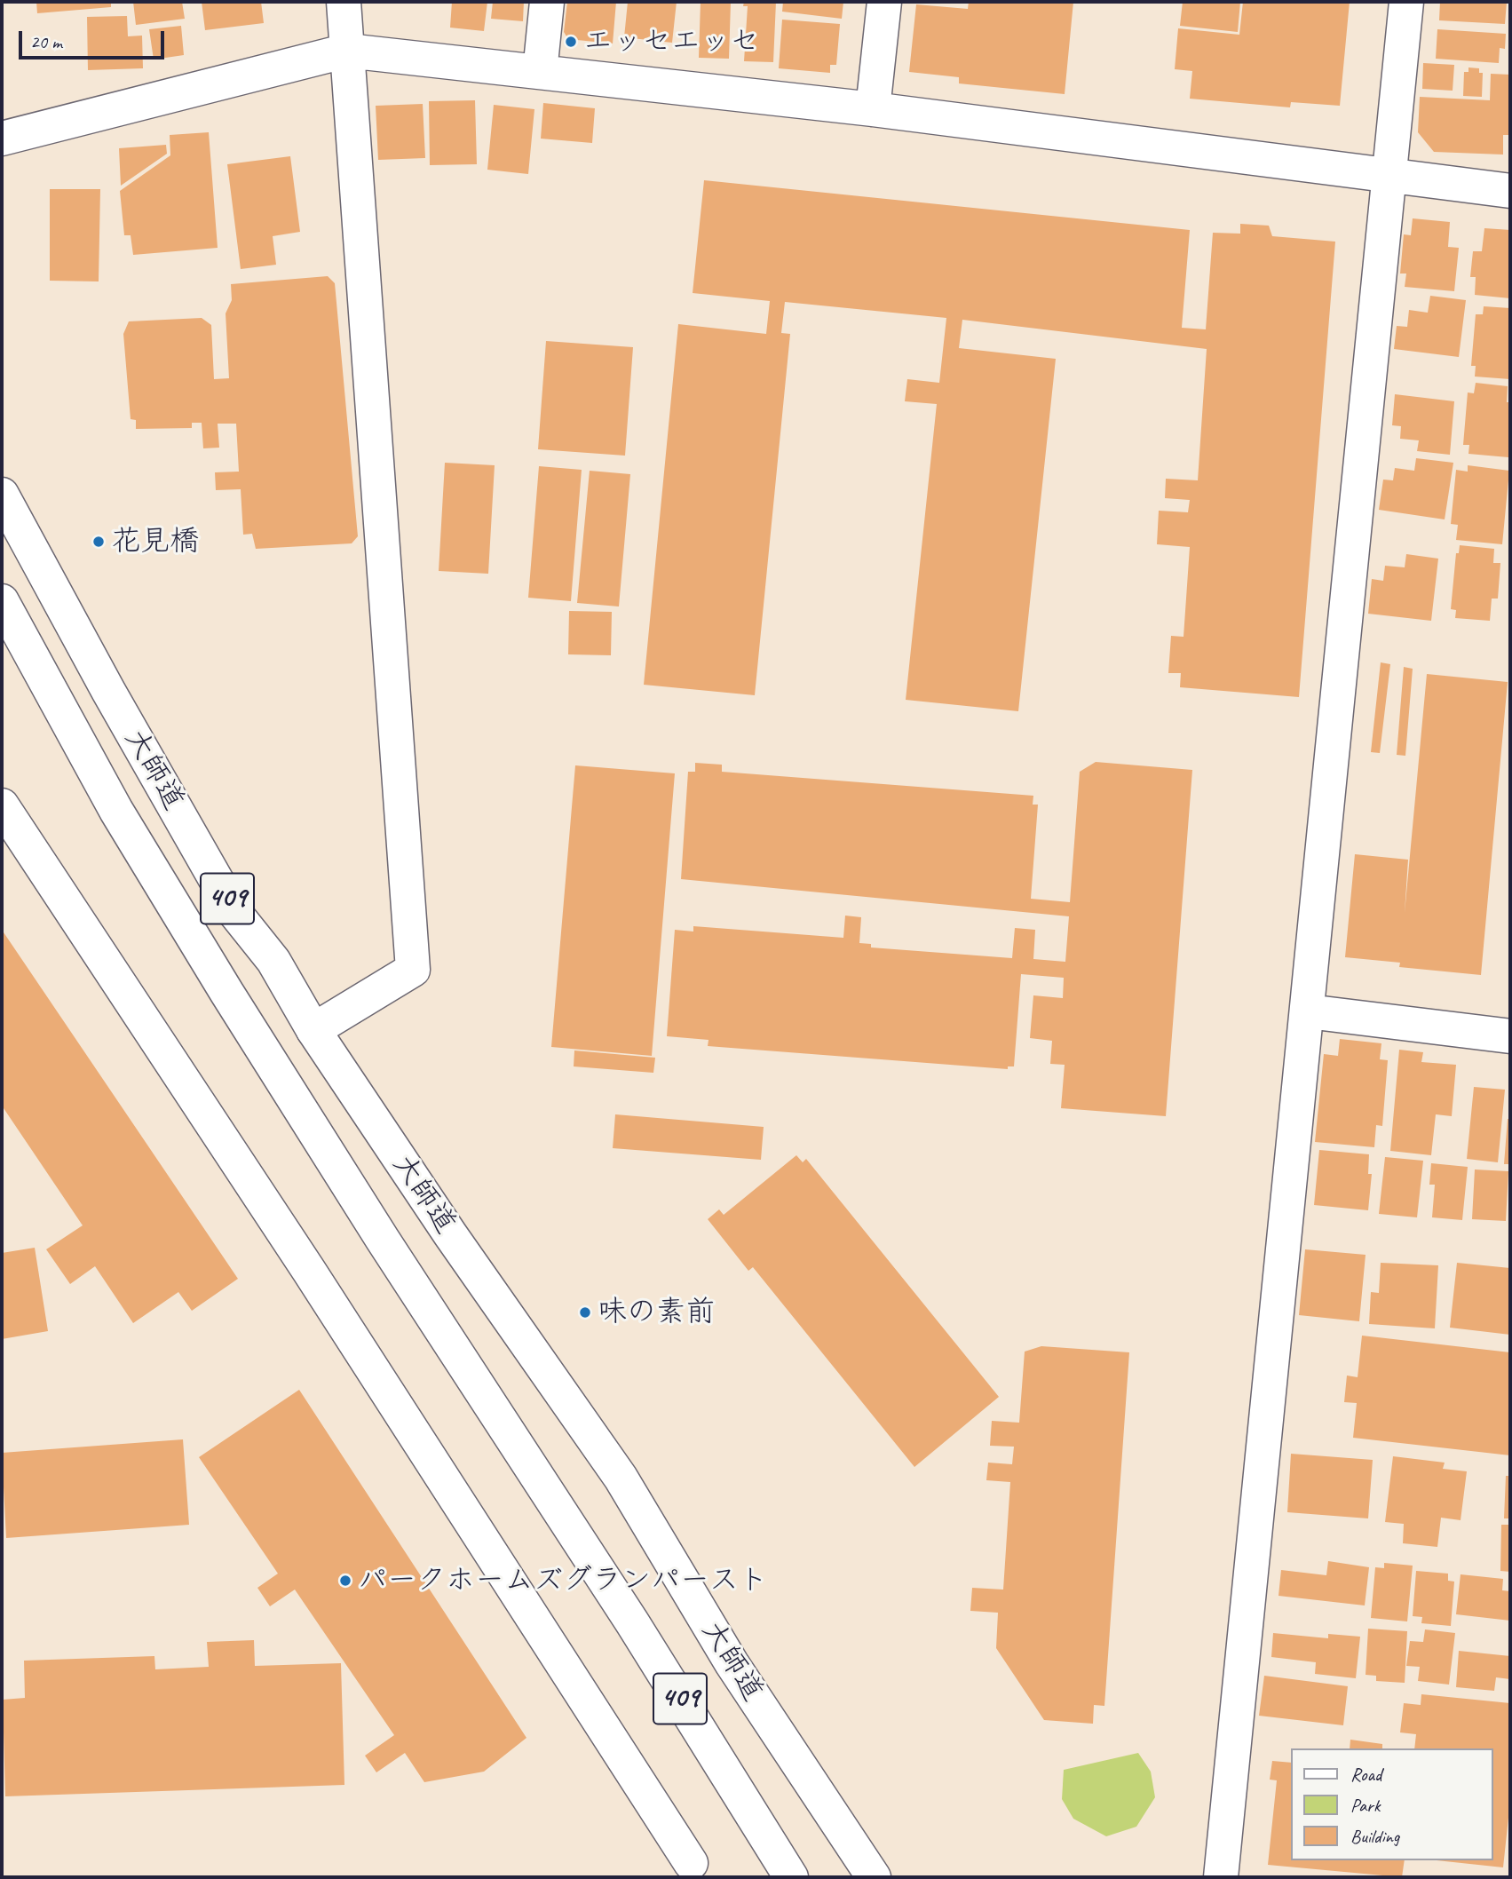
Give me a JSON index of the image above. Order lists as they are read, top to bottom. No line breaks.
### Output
{"streets":{"main road":["大師道","409"]},"places":["エッセエッセ","花見橋","味の素前","パークホームズグランパースト"],"legend":["Road","Park","Building"],"scale_bar":"20 m"}
